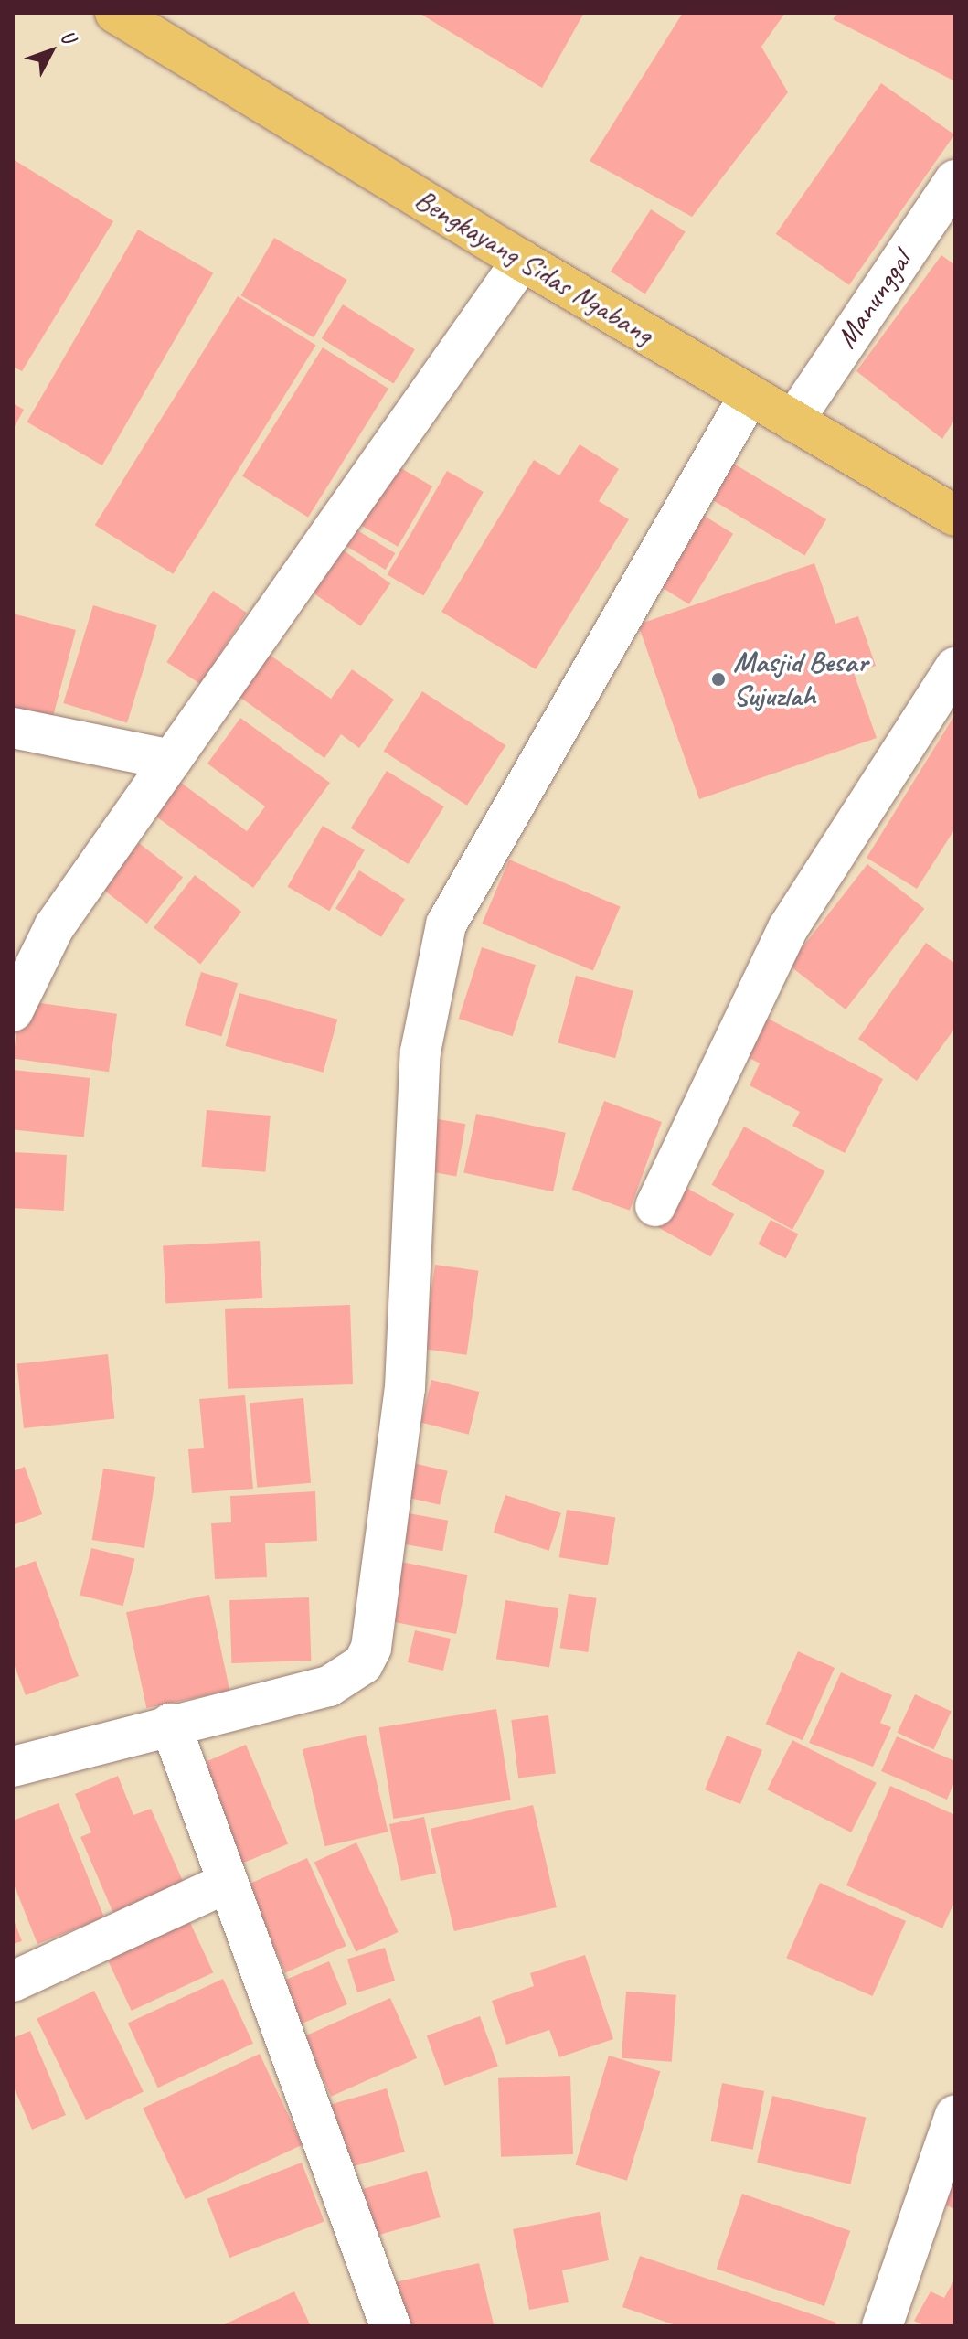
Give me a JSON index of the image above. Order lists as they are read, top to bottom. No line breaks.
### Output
{"streets":{"highway":["Bengkayang Sidas Ngabang"],"street":["Manunggal"]},"crossings":[["Bengkayang Sidas Ngabang","Manunggal"]],"places":["Masjid Besar Sujuzlah"],"north":"top right"}
